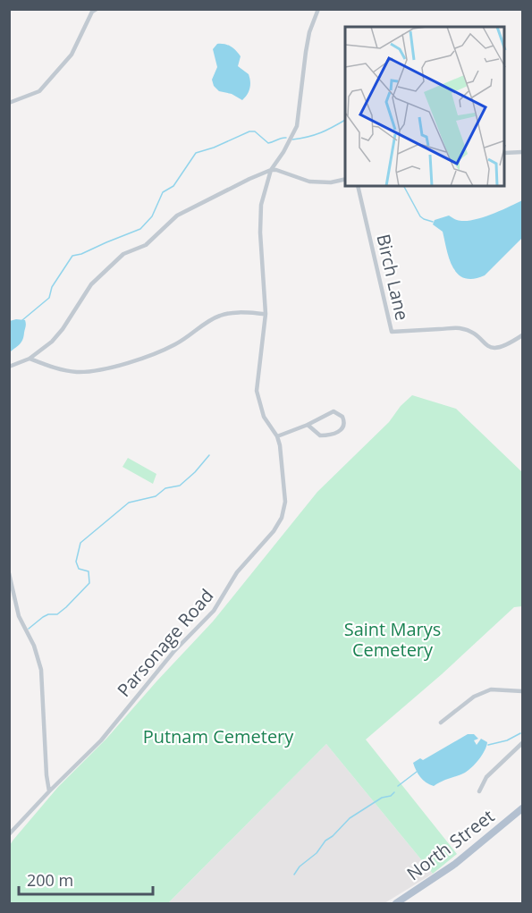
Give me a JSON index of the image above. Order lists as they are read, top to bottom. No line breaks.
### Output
{"streets":{"main road":["North Street"],"street":["Birch Lane","Parsonage Road"]},"parks":["Saint Marys Cemetery","Putnam Cemetery"],"scale_bar":"200 m"}
